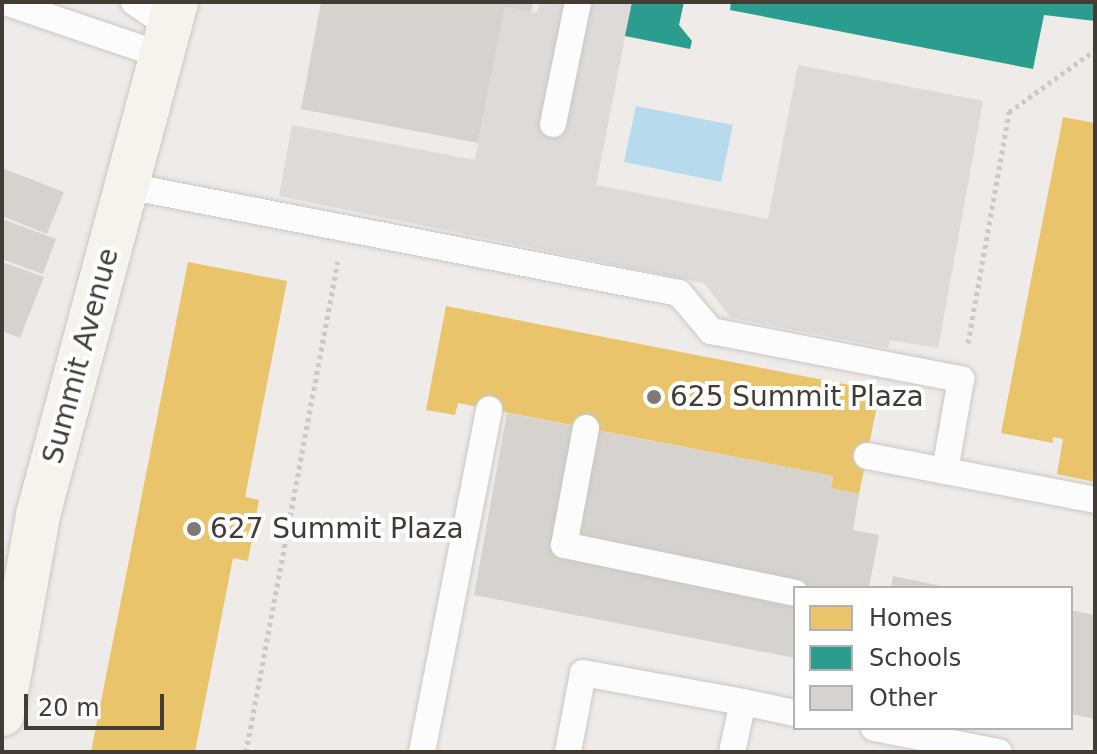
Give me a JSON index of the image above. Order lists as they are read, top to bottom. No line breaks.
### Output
{"streets":{"main road":["Summit Avenue"]},"places":["625 Summit Plaza","627 Summit Plaza"],"legend":["Homes","Schools","Other"],"scale_bar":"20 m"}
